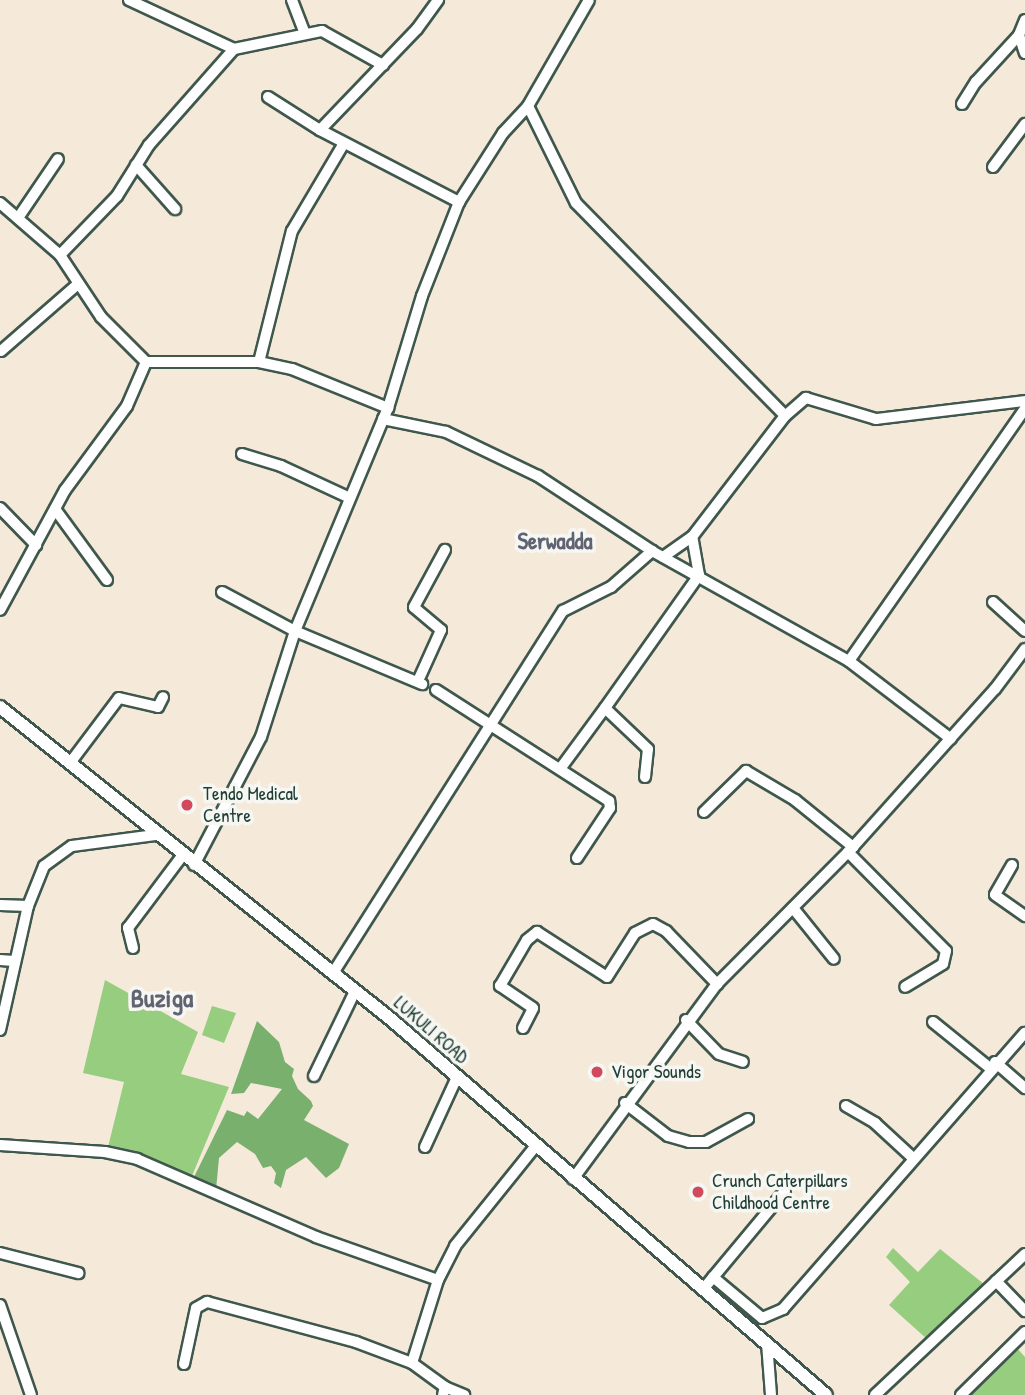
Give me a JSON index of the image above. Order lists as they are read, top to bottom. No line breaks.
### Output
{"streets":{"street":["LUKULI ROAD"]},"districts":["Serwadda","Buziga"],"places":["Tendo Medical Centre","Vigor Sounds","Crunch Caterpillars Childhood Centre"]}
